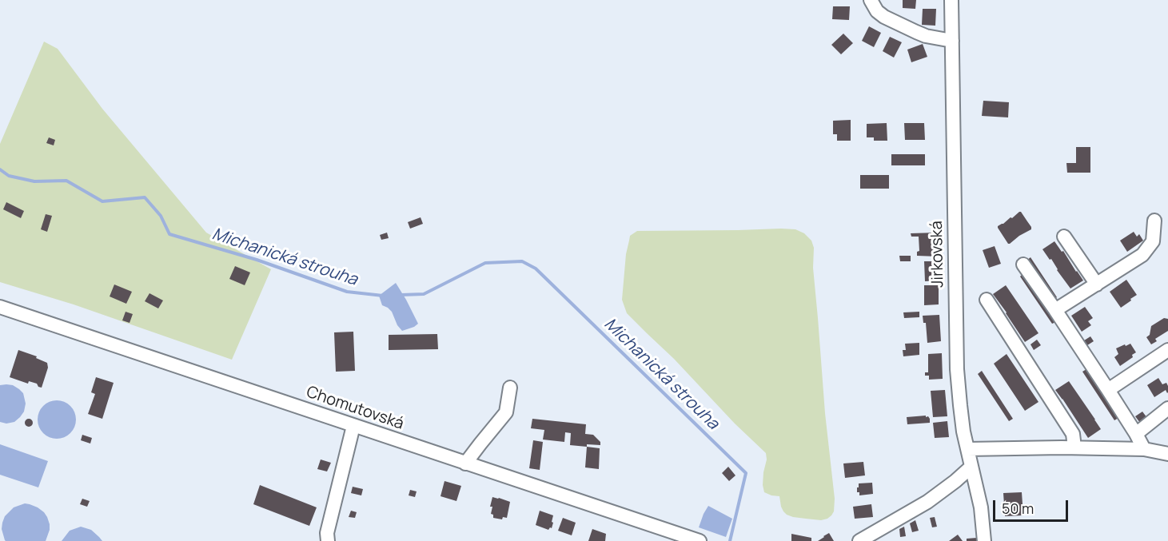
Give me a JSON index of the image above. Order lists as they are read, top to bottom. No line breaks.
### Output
{"streets":{"street":["Jirkovská","Chomutovská"]},"water":["Michanická strouha"],"scale_bar":"50 m"}
